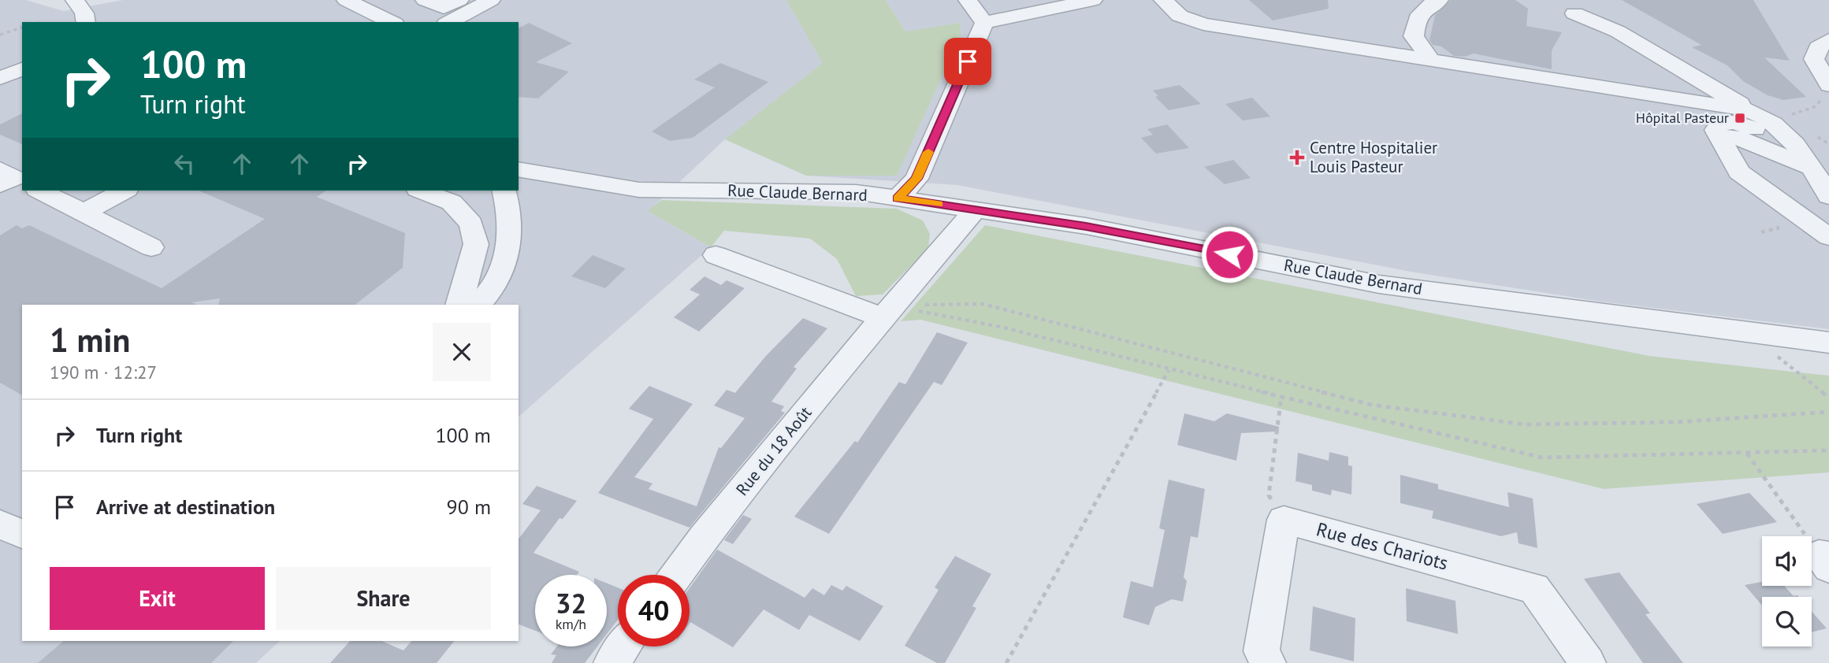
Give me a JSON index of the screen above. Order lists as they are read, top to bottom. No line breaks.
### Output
{"streets":{"street":["Rue Claude Bernard","Rue du 18 Août","Rue des Chariots"]},"crossings":[["Rue Claude Bernard","Rue du 18 Août"]],"places":{"transit":["Hôpital Pasteur"],"health":["Centre Hospitalier Louis Pasteur"]},"page":{"turn":["100 m","Turn right"],"heading":["1 min","190 m · 12:27"],"list":[{"name":"Turn right","value":"100 m"},{"name":"Arrive at destination","value":"90 m"}],"buttons":["Exit","Share"],"speed":"32 km/h","limit":"40"}}
